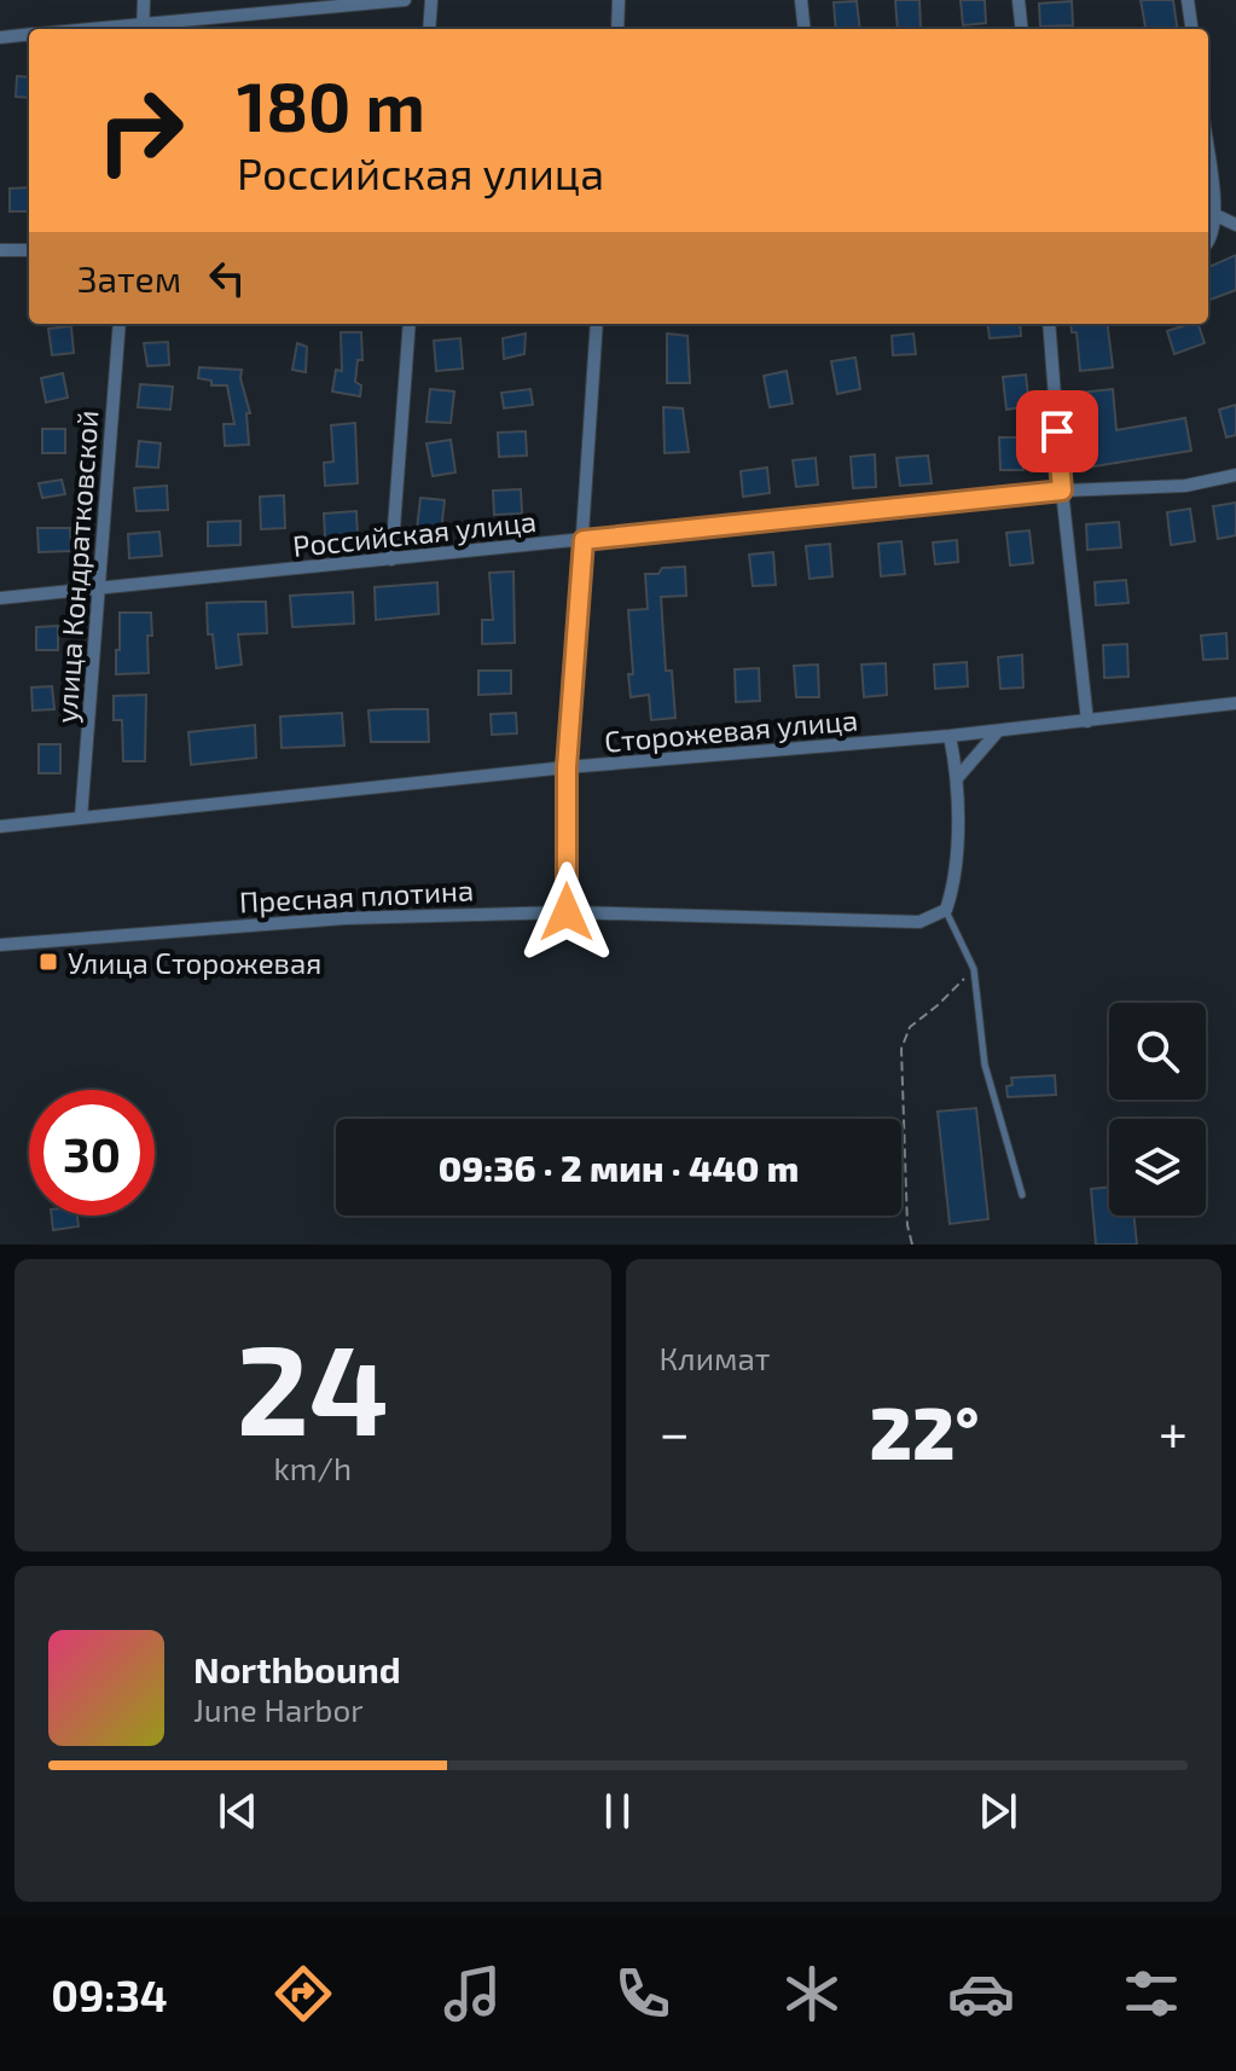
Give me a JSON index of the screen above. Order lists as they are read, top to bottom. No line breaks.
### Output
{"streets":{"street":["Российская улица","улица Кондратковской","Сторожевая улица","Пресная плотина"]},"crossings":[["Российская улица","улица Кондратковской"],["улица Кондратковской","Сторожевая улица"]],"places":{"transit":["Улица Сторожевая"]},"page":{"turn":["180 m","Российская улица"],"then":"Затем","limit":"30","trip":"09:36 · 2 мин · 440 m","tile":[["24","km/h"],"Климат"],"heat":["−","22°","+"],"song":["Northbound","June Harbor"],"tabs":"09:34"}}
